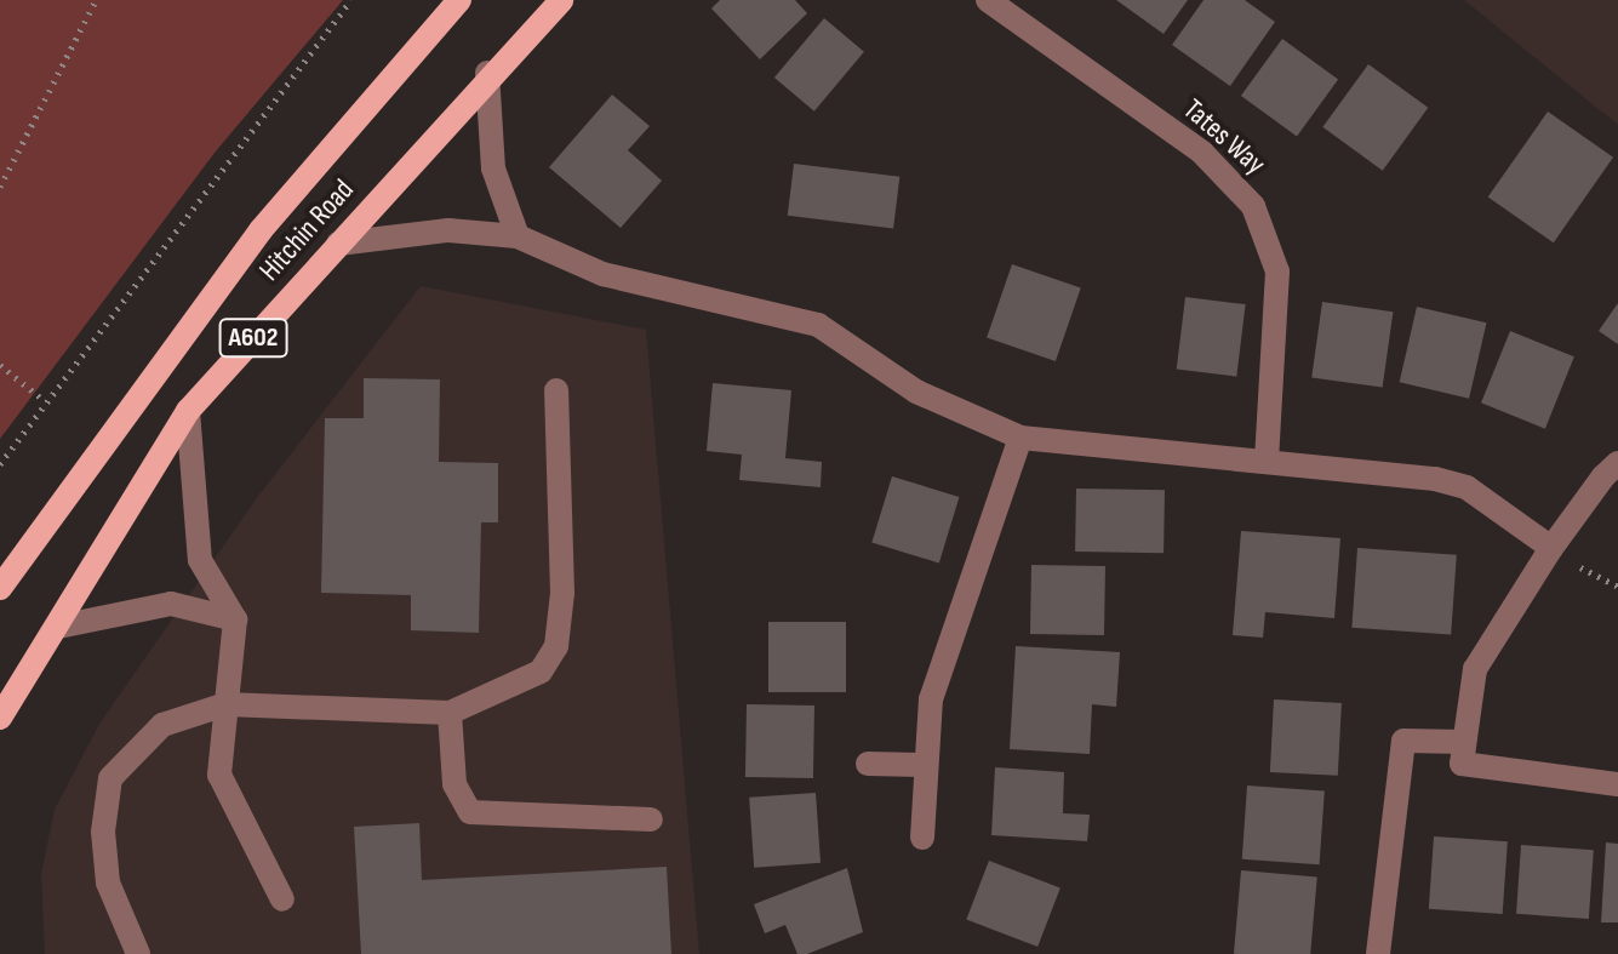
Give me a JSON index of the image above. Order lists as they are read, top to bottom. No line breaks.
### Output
{"streets":{"main road":["Hitchin Road","A602"],"street":["Tates Way"]}}
